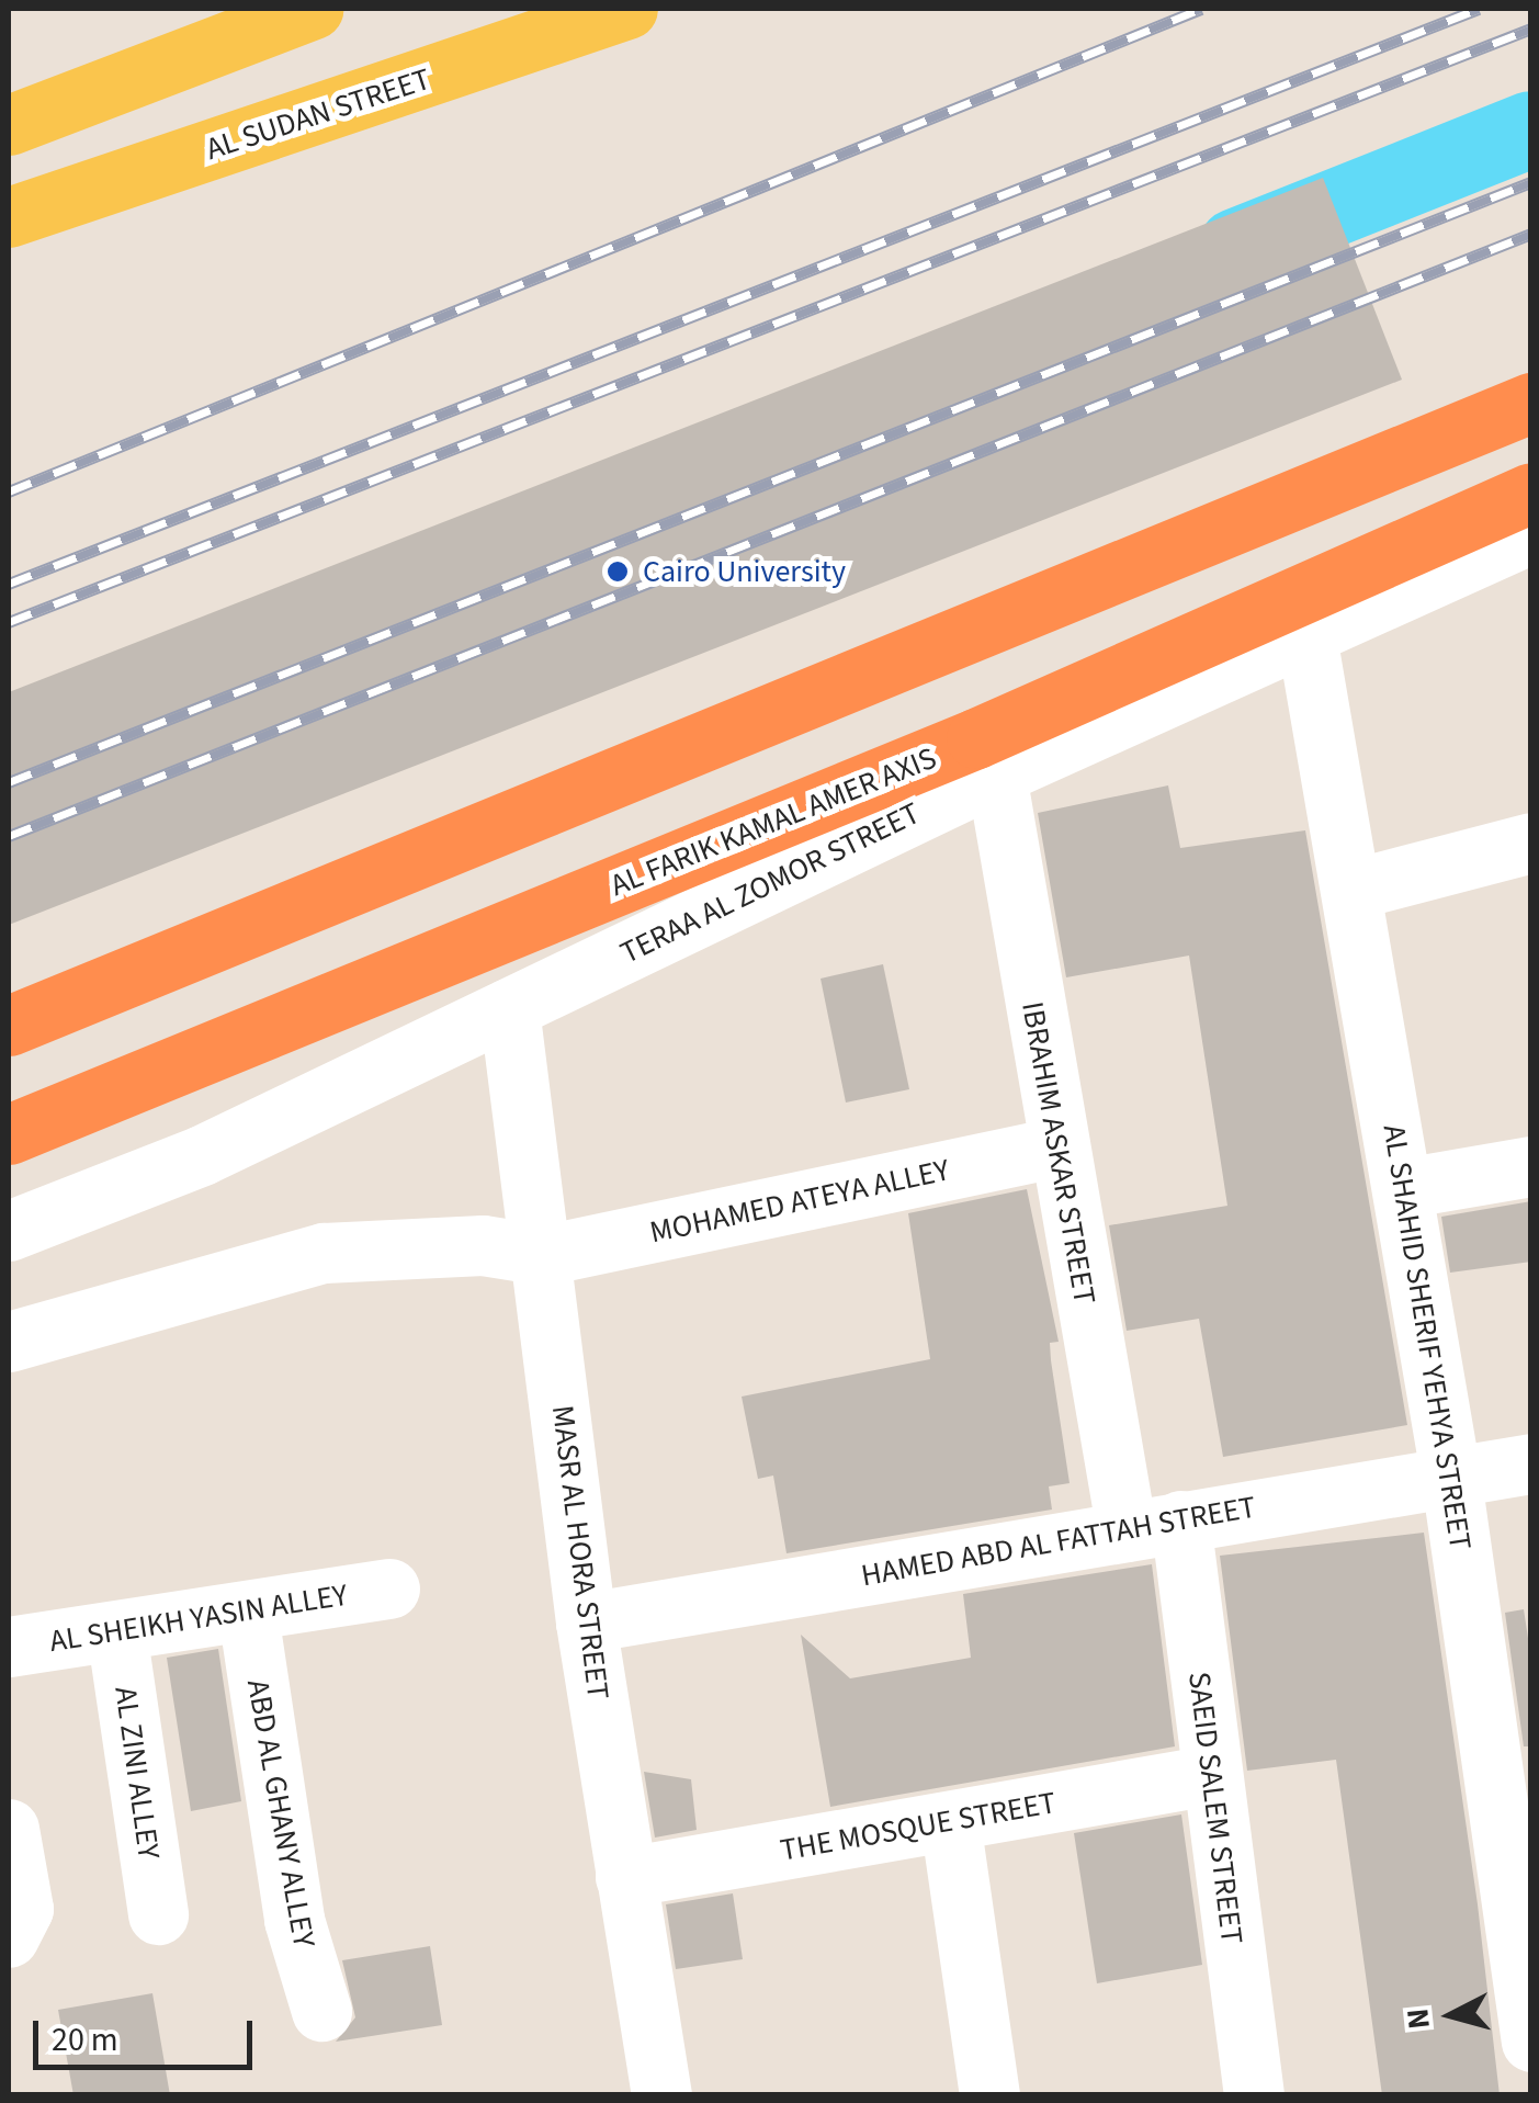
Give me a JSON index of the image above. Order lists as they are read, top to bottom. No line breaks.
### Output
{"streets":{"highway":["AL FARIK KAMAL AMER AXIS"],"main road":["AL SUDAN STREET"],"street":["TERAA AL ZOMOR STREET","IBRAHIM ASKAR STREET","MOHAMED ATEYA ALLEY","AL SHAHID SHERIF YEHYA STREET","HAMED ABD AL FATTAH STREET","MASR AL HORA STREET","AL SHEIKH YASIN ALLEY","AL ZINI ALLEY","SAEID SALEM STREET","ABD AL GHANY ALLEY","THE MOSQUE STREET"]},"crossings":[["TERAA AL ZOMOR STREET","IBRAHIM ASKAR STREET"],["TERAA AL ZOMOR STREET","AL SHAHID SHERIF YEHYA STREET"],["TERAA AL ZOMOR STREET","MASR AL HORA STREET"],["IBRAHIM ASKAR STREET","MOHAMED ATEYA ALLEY"],["IBRAHIM ASKAR STREET","HAMED ABD AL FATTAH STREET"],["IBRAHIM ASKAR STREET","SAEID SALEM STREET"],["MOHAMED ATEYA ALLEY","MASR AL HORA STREET"],["AL SHAHID SHERIF YEHYA STREET","HAMED ABD AL FATTAH STREET"],["HAMED ABD AL FATTAH STREET","MASR AL HORA STREET"],["HAMED ABD AL FATTAH STREET","SAEID SALEM STREET"],["MASR AL HORA STREET","THE MOSQUE STREET"],["AL SHEIKH YASIN ALLEY","AL ZINI ALLEY"],["AL SHEIKH YASIN ALLEY","ABD AL GHANY ALLEY"],["SAEID SALEM STREET","THE MOSQUE STREET"]],"places":["Cairo University"],"scale_bar":"20 m","north":"left"}
